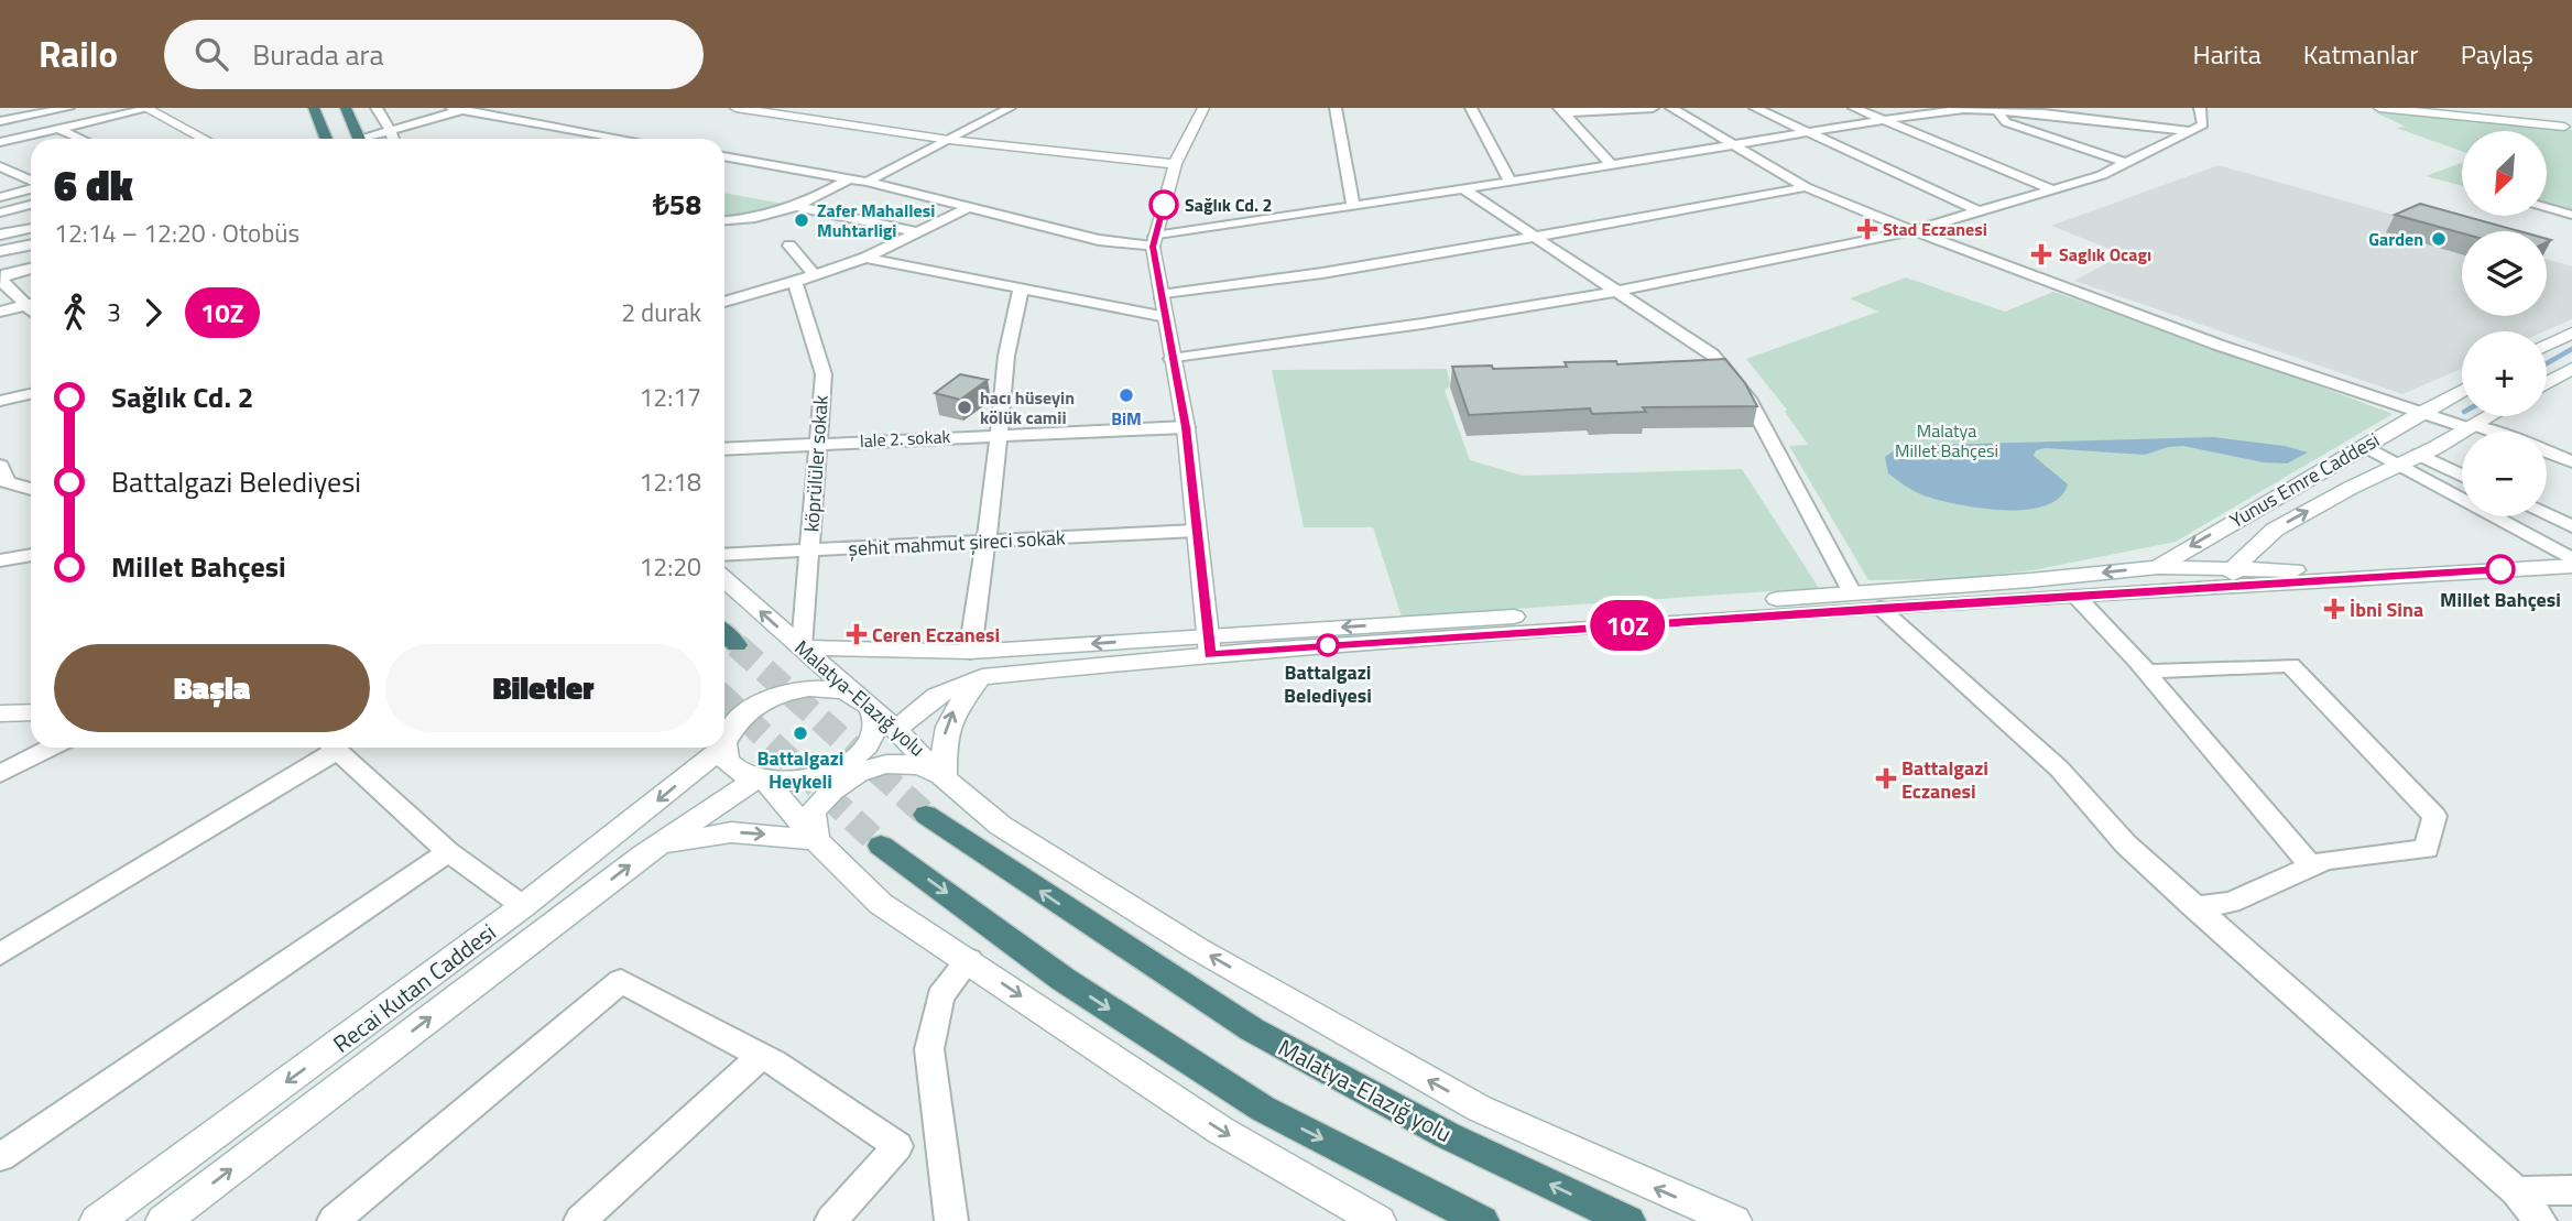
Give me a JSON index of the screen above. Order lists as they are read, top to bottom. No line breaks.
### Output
{"streets":{"highway":["Malatya-Elazığ yolu"],"main road":["Yunus Emre Caddesi","Recai Kutan Caddesi"],"street":["lale 2. sokak","köprülüler sokak","şehit mahmut şireci sokak"]},"crossings":[["lale 2. sokak","köprülüler sokak"],["köprülüler sokak","şehit mahmut şireci sokak"],["köprülüler sokak","Malatya-Elazığ yolu"]],"parks":["Malatya Millet Bahçesi"],"places":{"other":["Sağlık Cd. 2","Zafer Mahallesi Muhtarligi","Garden","BiM","hacı hüseyin kölük camii","Millet Bahçesi","Battalgazi Belediyesi","Battalgazi Heykeli"],"health":["Stad Eczanesi","Saglık Ocagı","İbni Sina","Ceren Eczanesi","Battalgazi Eczanesi"]},"lines":["bus line 10Z"],"north":"bottom left","page":{"header":"Railo","search":"Burada ara","nav":["Harita","Katmanlar","Paylaş"],"on_map":"10Z","map_buttons":["+","−"],"heading":["6 dk","12:14 – 12:20 · Otobüs","₺58"],"legs":["3","10Z","2 durak"],"list":[{"name":"Sağlık Cd. 2","value":"12:17"},{"name":"Battalgazi Belediyesi","value":"12:18"},{"name":"Millet Bahçesi","value":"12:20"}],"buttons":["Başla","Biletler"]}}
